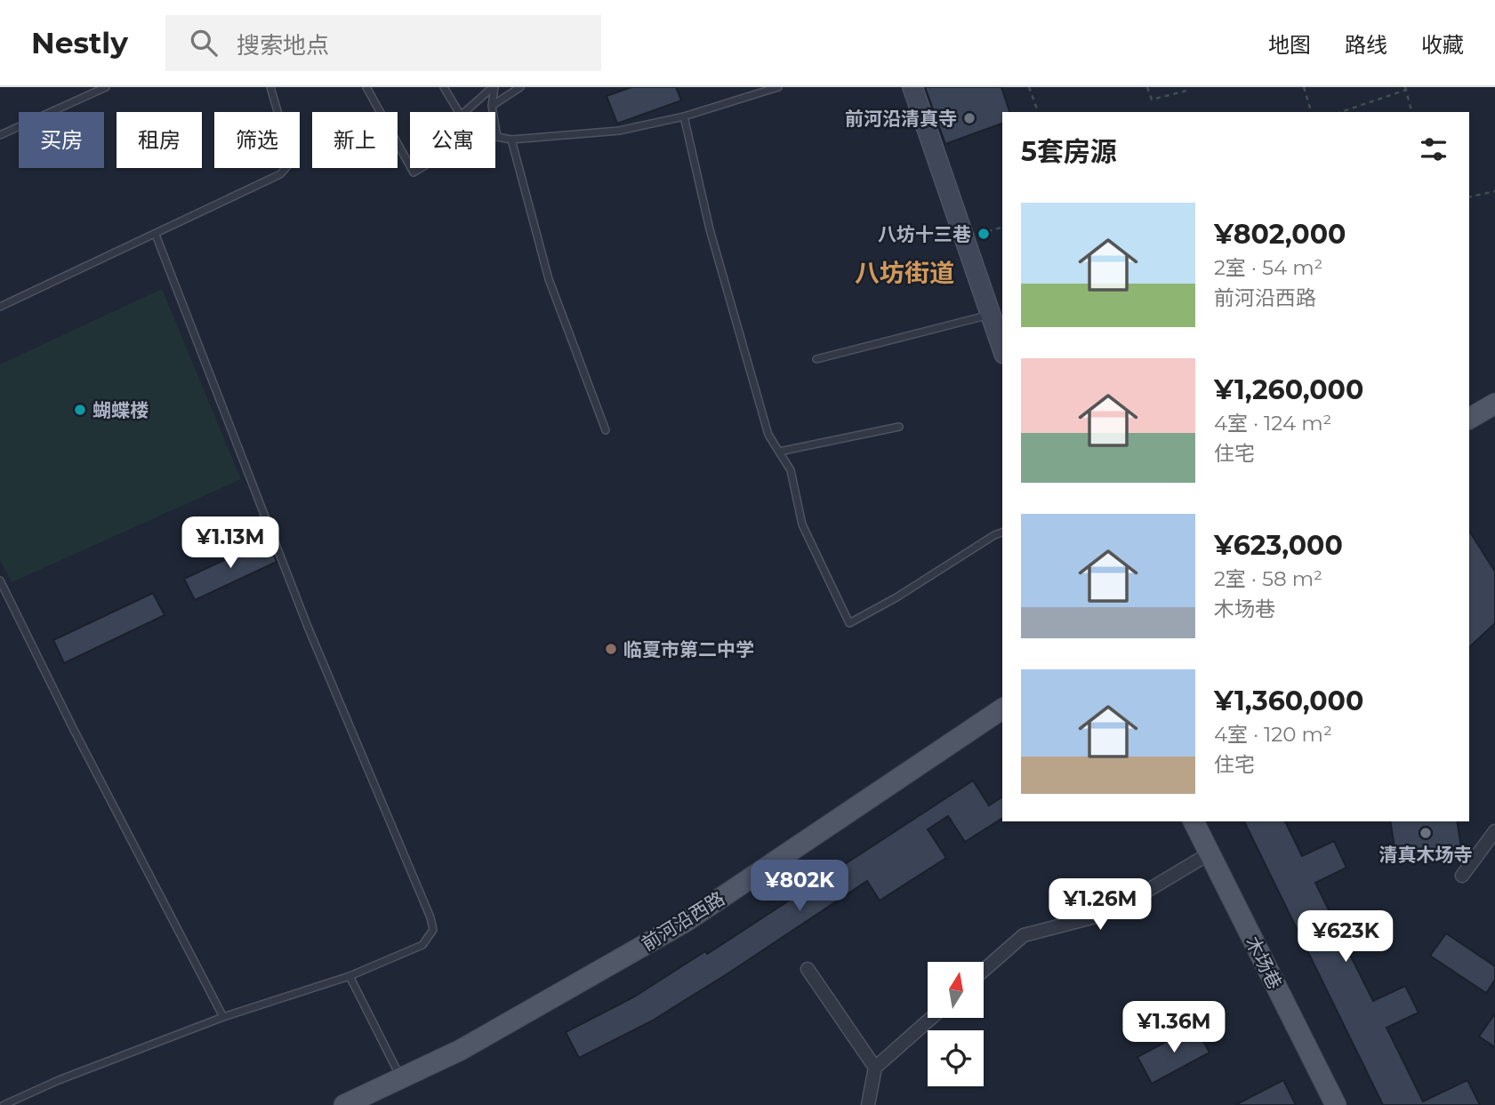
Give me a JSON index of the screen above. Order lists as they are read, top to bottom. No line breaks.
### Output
{"streets":{"main road":["前河沿西路","木场巷"]},"districts":["八坊街道"],"places":["前河沿清真寺","八坊十三巷","蝴蝶楼","临夏市第二中学","清真木场寺"],"north":"top","page":{"header":"Nestly","search":"搜索地点","nav":["地图","路线","收藏"],"chip":["买房","租房","筛选","新上","公寓"],"heading":"5套房源","list":[{"name":"¥802,000","note":"2室 · 54 m² · 前河沿西路"},{"name":"¥1,260,000","note":"4室 · 124 m² · 住宅"},{"name":"¥623,000","note":"2室 · 58 m² · 木场巷"},{"name":"¥1,360,000","note":"4室 · 120 m² · 住宅"}],"price":["¥1.13M","¥802K","¥1.26M","¥623K","¥1.36M"]}}
